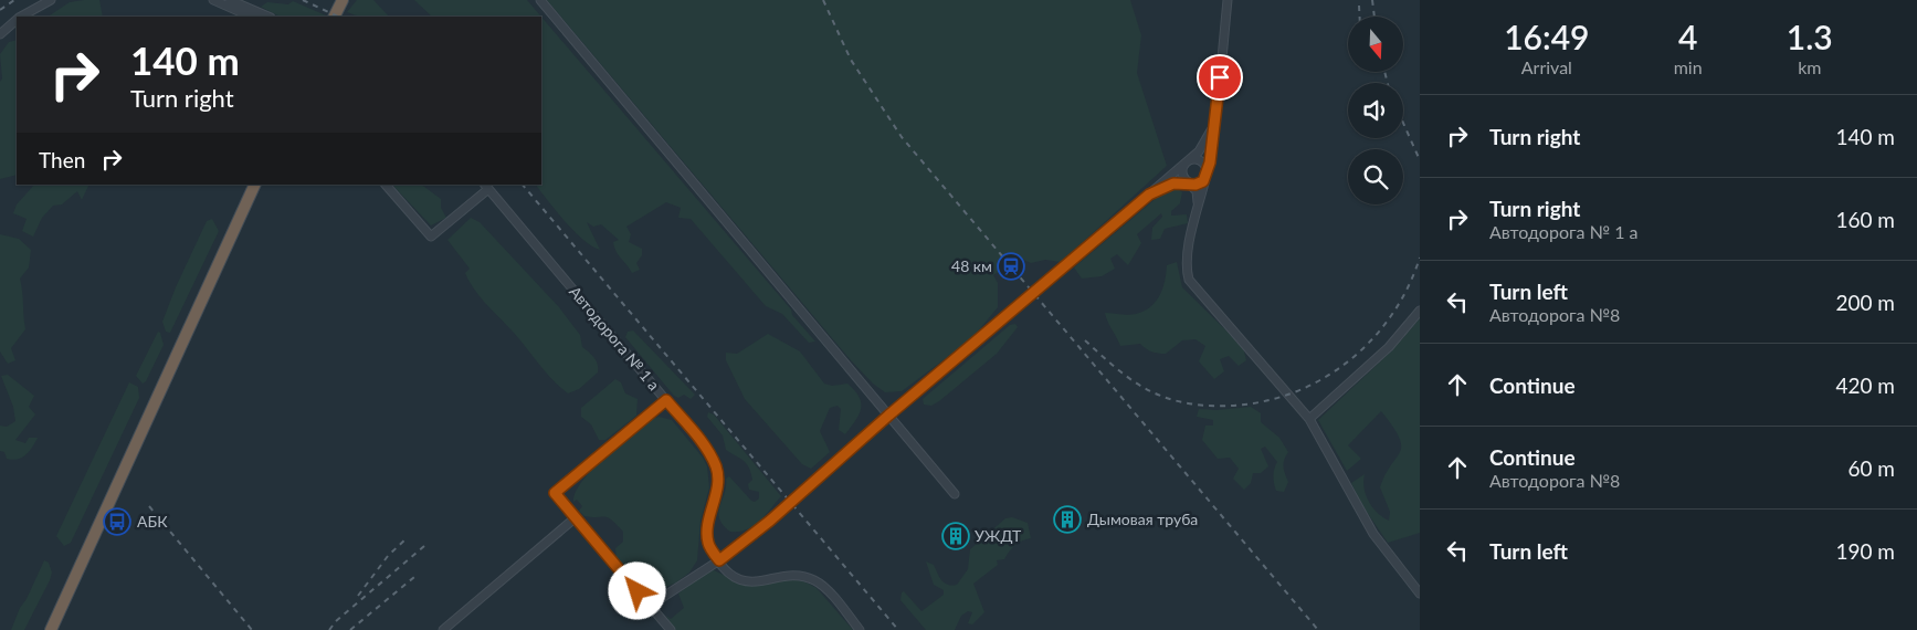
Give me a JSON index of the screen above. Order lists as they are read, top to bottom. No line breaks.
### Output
{"streets":{"street":["Автодорога № 1 а"]},"places":{"station":["48 км"],"building":["Дымовая труба","УЖДТ"],"bus stop":["АБК"]},"north":"bottom","page":{"eta":["16:49","Arrival","4","min","1.3","km"],"turn":["140 m","Turn right"],"list":[{"name":"Turn right","value":"140 m"},{"name":"Turn right","note":"Автодорога № 1 а","value":"160 m"},{"name":"Turn left","note":"Автодорога №8","value":"200 m"},{"name":"Continue","value":"420 m"},{"name":"Continue","note":"Автодорога №8","value":"60 m"},{"name":"Turn left","value":"190 m"}],"then":"Then"}}
